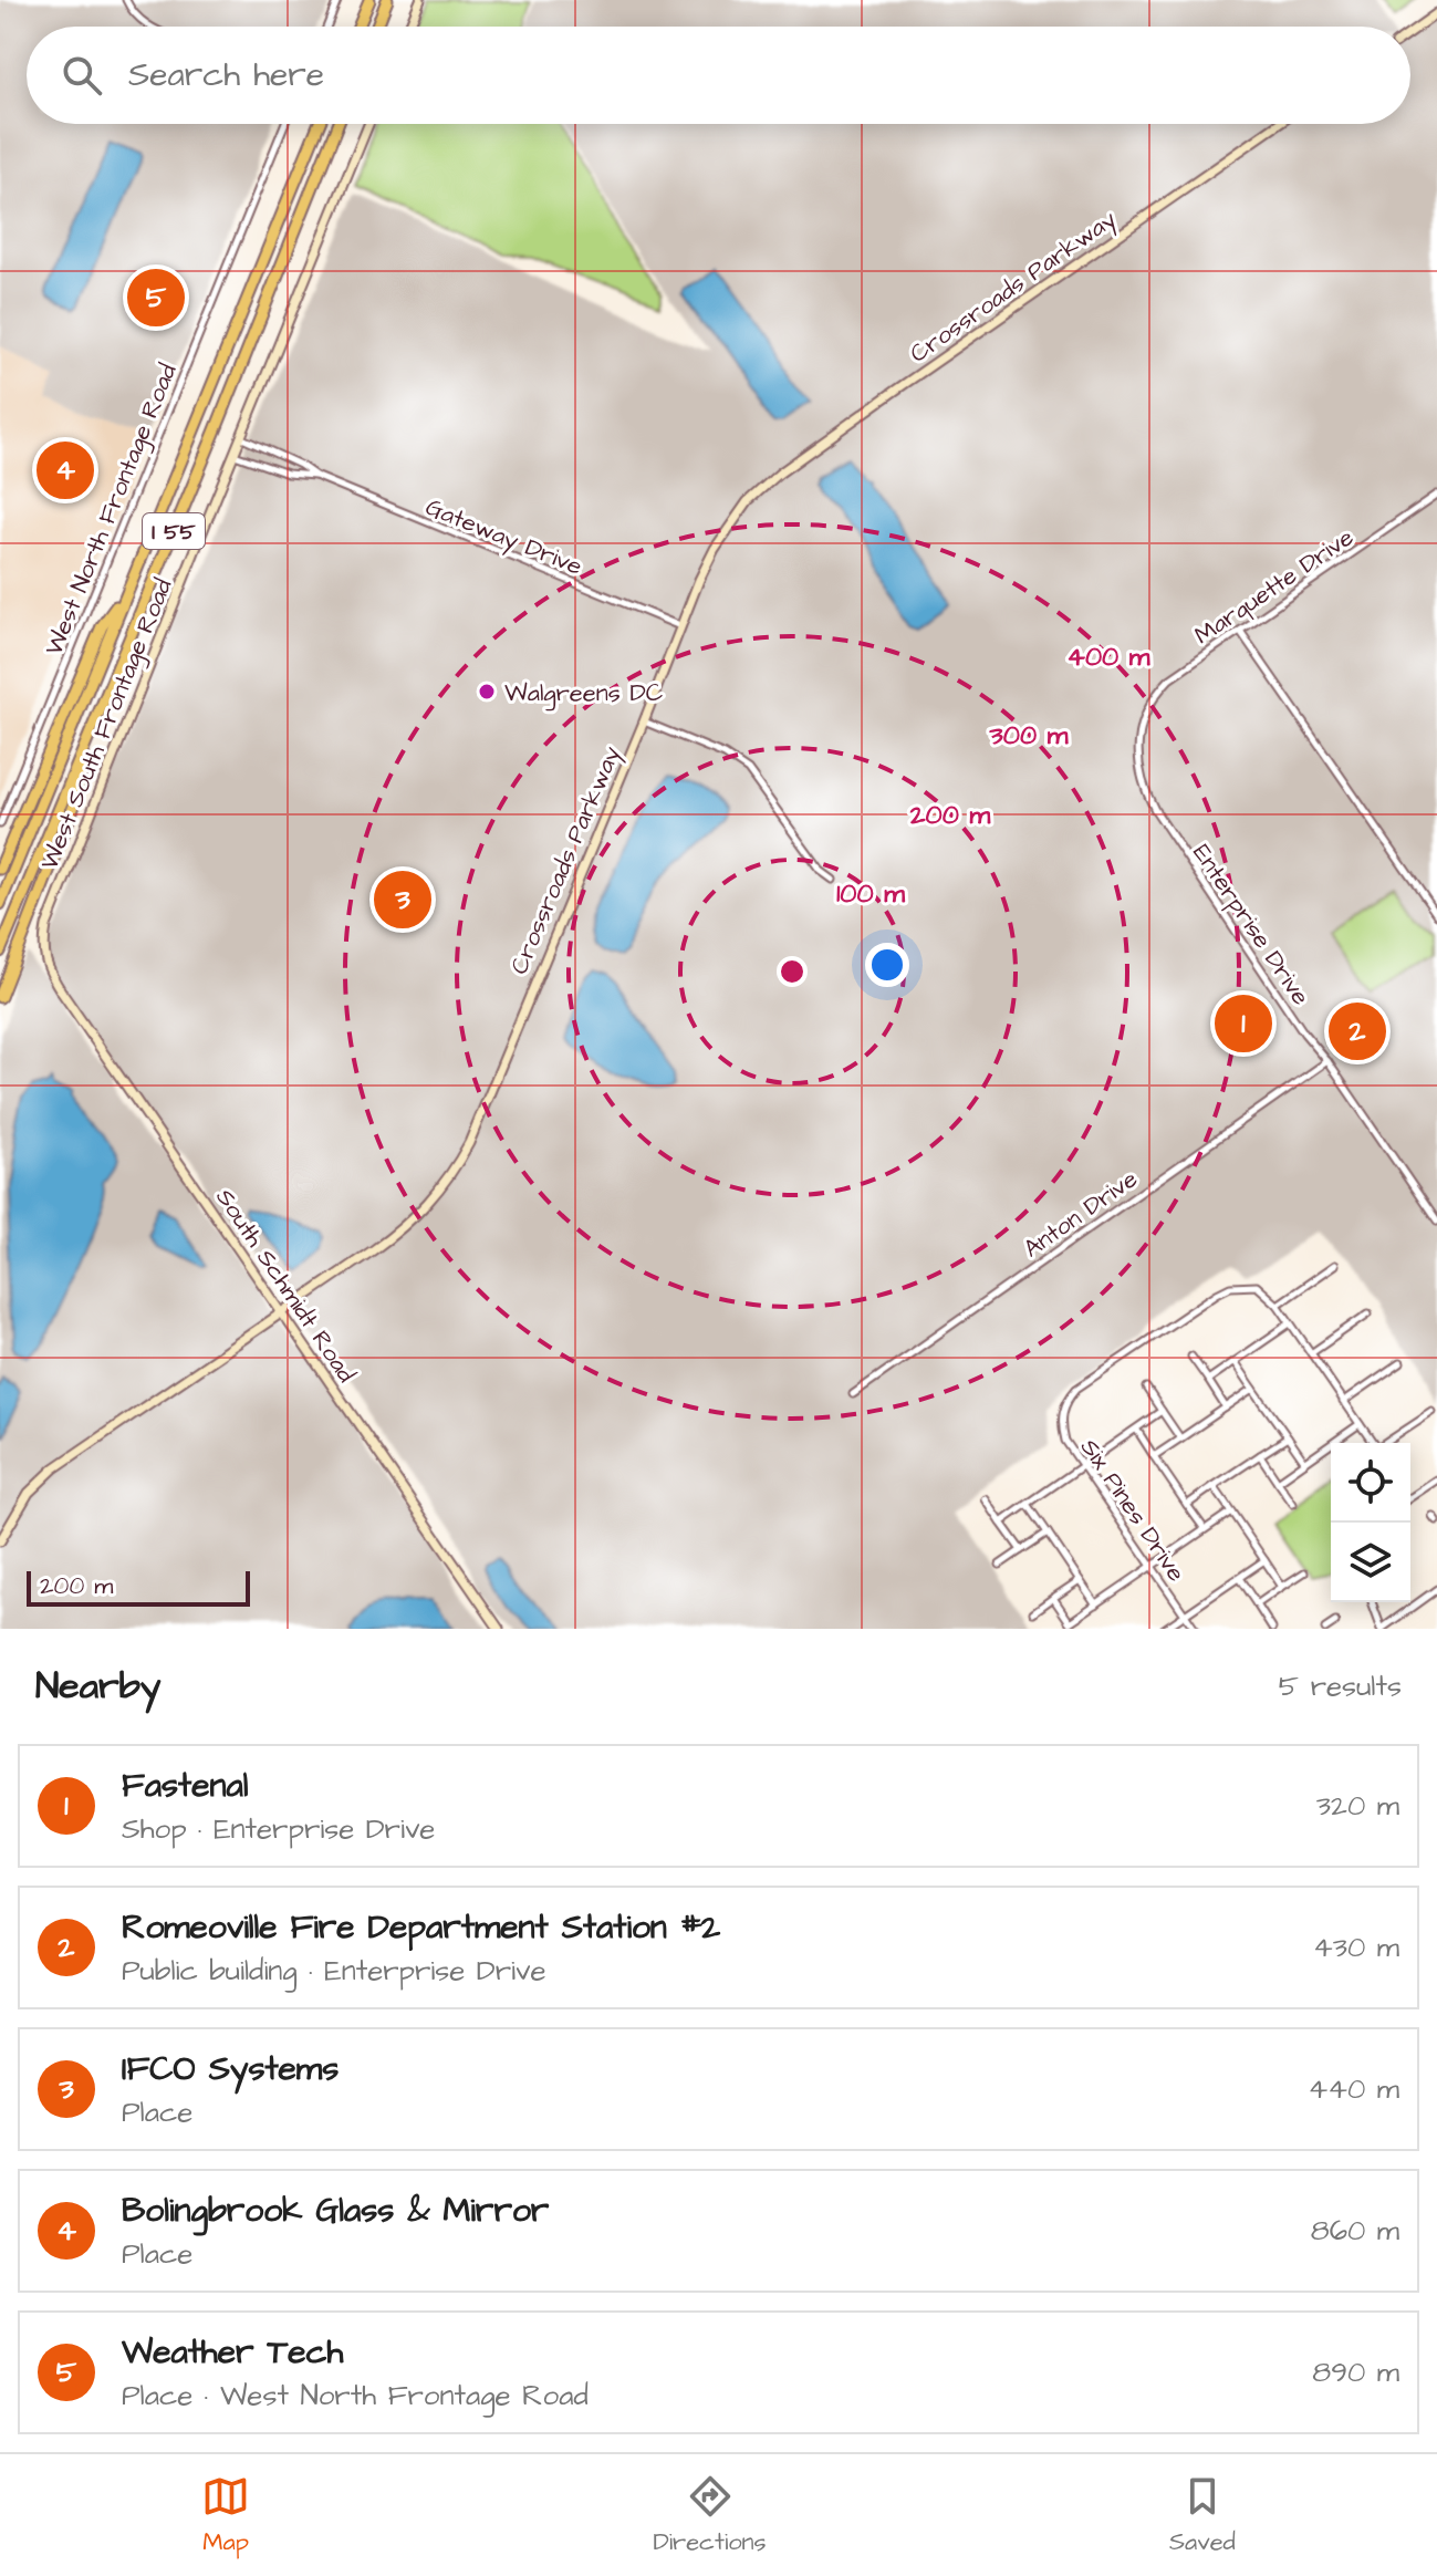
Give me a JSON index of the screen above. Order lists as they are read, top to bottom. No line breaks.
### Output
{"streets":{"highway":["I 55"],"street":["Crossroads Parkway","West North Frontage Road","Gateway Drive","Marquette Drive","West South Frontage Road","Enterprise Drive","Anton Drive","South Schmidt Road","Six Pines Drive"]},"crossings":[["Crossroads Parkway","Gateway Drive"],["Crossroads Parkway","South Schmidt Road"],["Gateway Drive","West South Frontage Road"],["Marquette Drive","Enterprise Drive"],["West South Frontage Road","South Schmidt Road"],["Enterprise Drive","Anton Drive"]],"places":["Walgreens DC"],"scale_bar":"200 m","page":{"search":"Search here","pins":["5","4","3","1","2"],"scale":"200 m","heading":["Nearby","5 results"],"list":[{"mark":"1","name":"Fastenal","note":"Shop · Enterprise Drive","value":"320 m"},{"mark":"2","name":"Romeoville Fire Department Station #2","note":"Public building · Enterprise Drive","value":"430 m"},{"mark":"3","name":"IFCO Systems","note":"Place","value":"440 m"},{"mark":"4","name":"Bolingbrook Glass & Mirror","note":"Place","value":"860 m"},{"mark":"5","name":"Weather Tech","note":"Place · West North Frontage Road","value":"890 m"}],"nav":["Map","Directions","Saved"]},"rings":["400 m","300 m","200 m","100 m"]}
